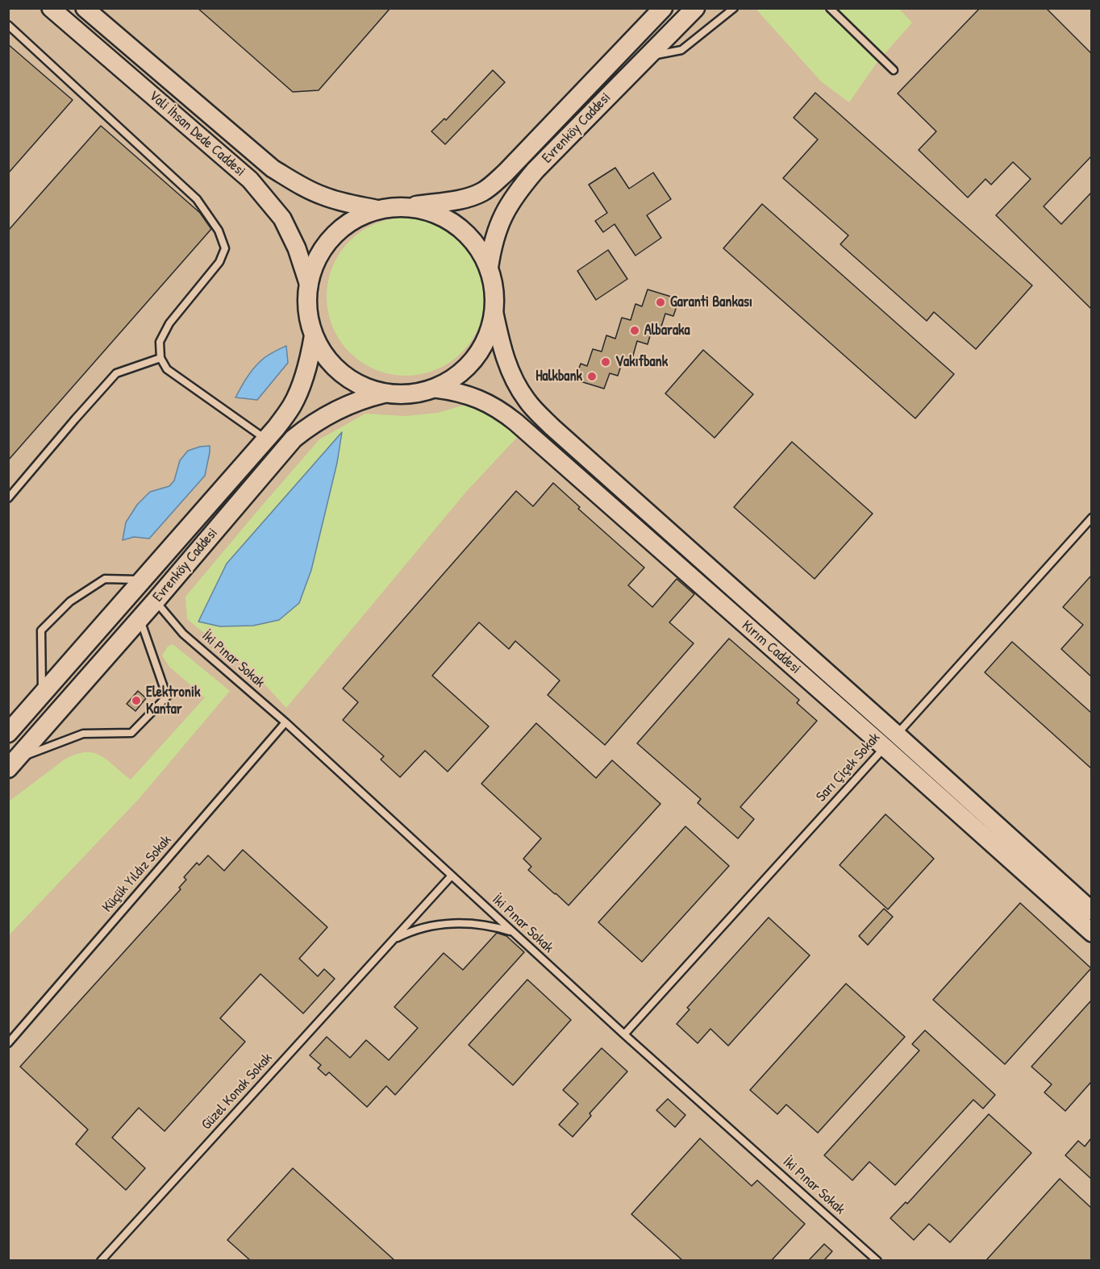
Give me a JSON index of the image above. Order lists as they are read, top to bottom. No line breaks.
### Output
{"streets":{"main road":["Evrenköy Caddesi"],"street":["Vali İhsan Dede Caddesi","Kırım Caddesi"],"lane":["İki Pınar Sokak","Sarı Çiçek Sokak","Küçük Yıldız Sokak","Güzel Konak Sokak"]},"crossings":[["Evrenköy Caddesi","İki Pınar Sokak"],["Kırım Caddesi","Sarı Çiçek Sokak"],["İki Pınar Sokak","Sarı Çiçek Sokak"],["İki Pınar Sokak","Küçük Yıldız Sokak"],["İki Pınar Sokak","Güzel Konak Sokak"]],"places":["Garanti Bankası","Albaraka","Vakıfbank","Halkbank","Elektronik Kantar"]}
